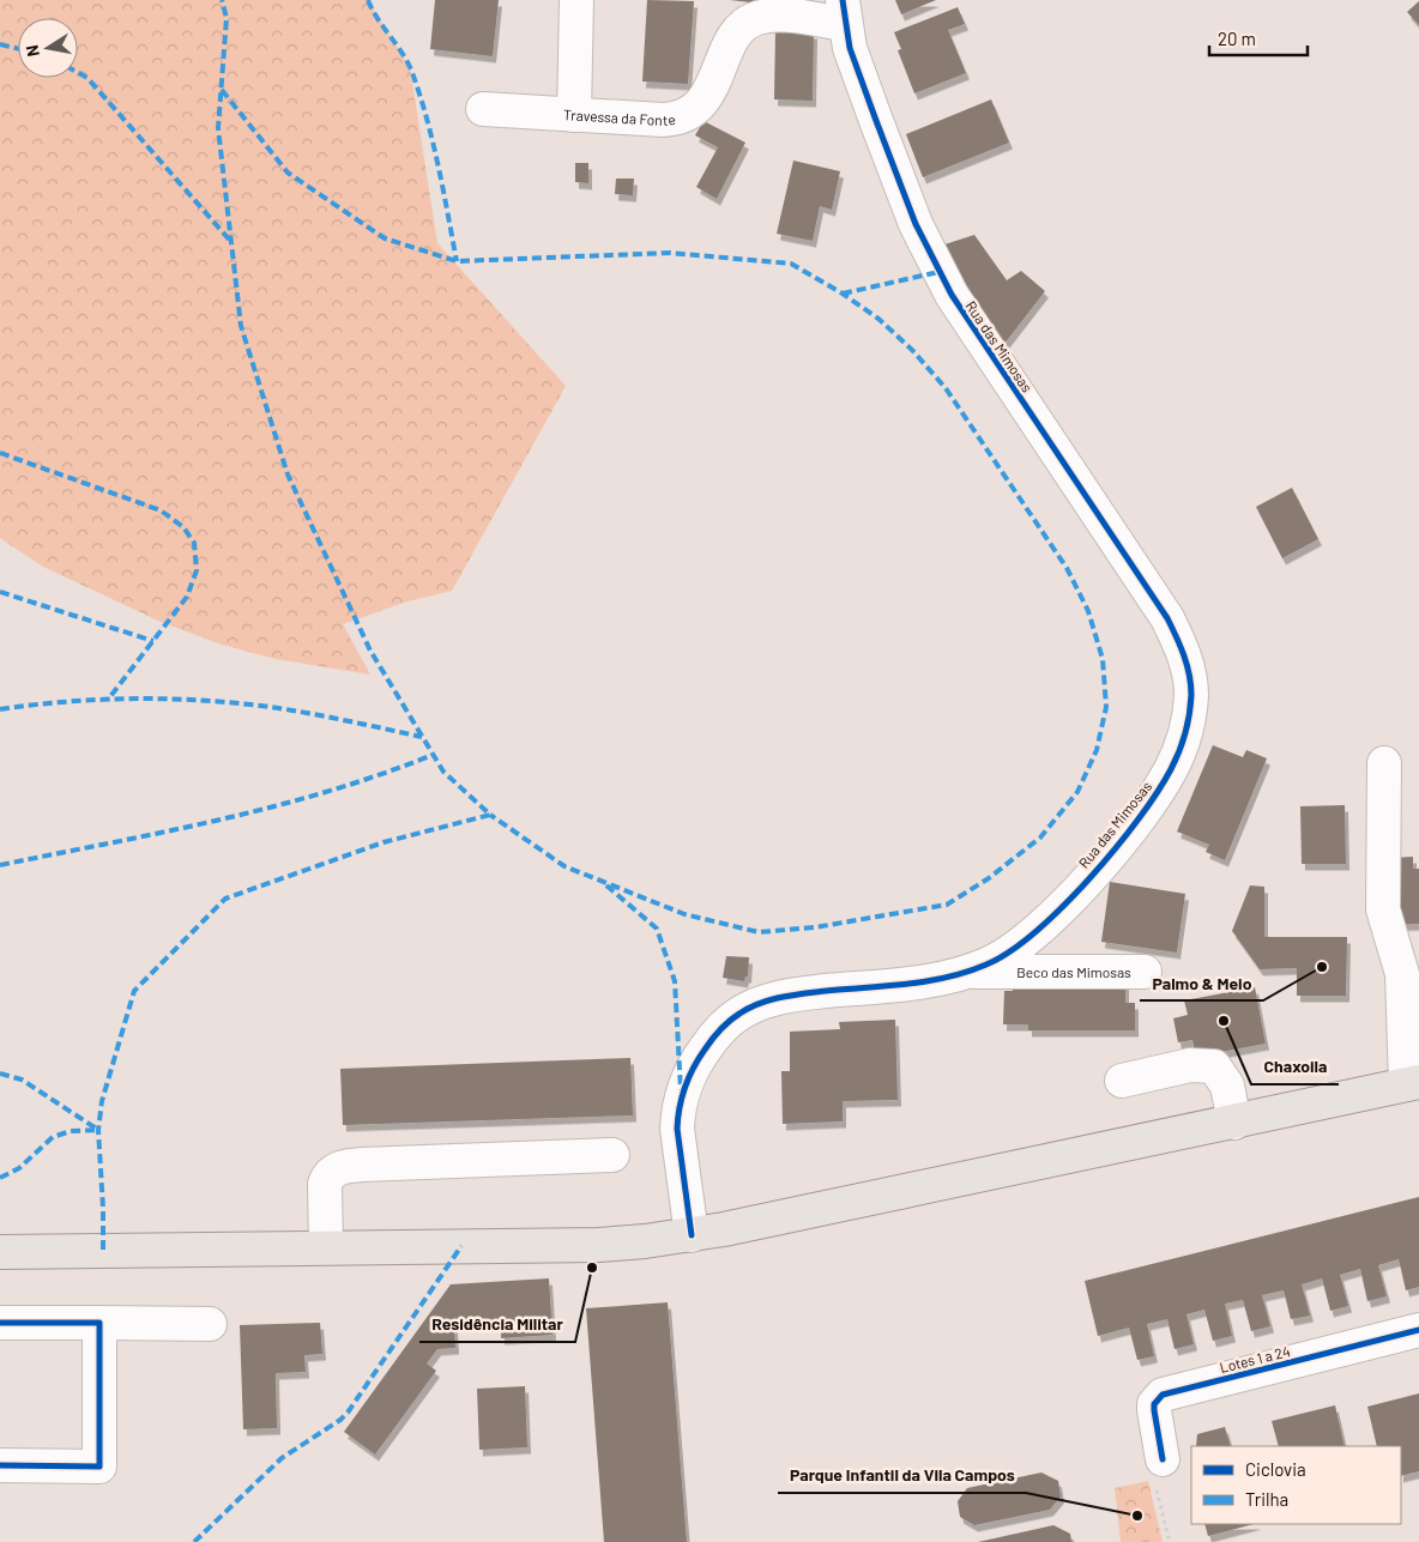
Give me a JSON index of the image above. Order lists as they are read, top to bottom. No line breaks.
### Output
{"streets":{"street":["Travessa da Fonte","Rua das Mimosas","Beco das Mimosas","Lotes 1 a 24"]},"crossings":[["Travessa da Fonte","Rua das Mimosas"],["Rua das Mimosas","Beco das Mimosas"]],"places":["Palmo & Meio","Chaxoila","Residência Militar","Parque Infantil da Vila Campos"],"legend":["Ciclovia","Trilha"],"scale_bar":"20 m","north":"left"}
